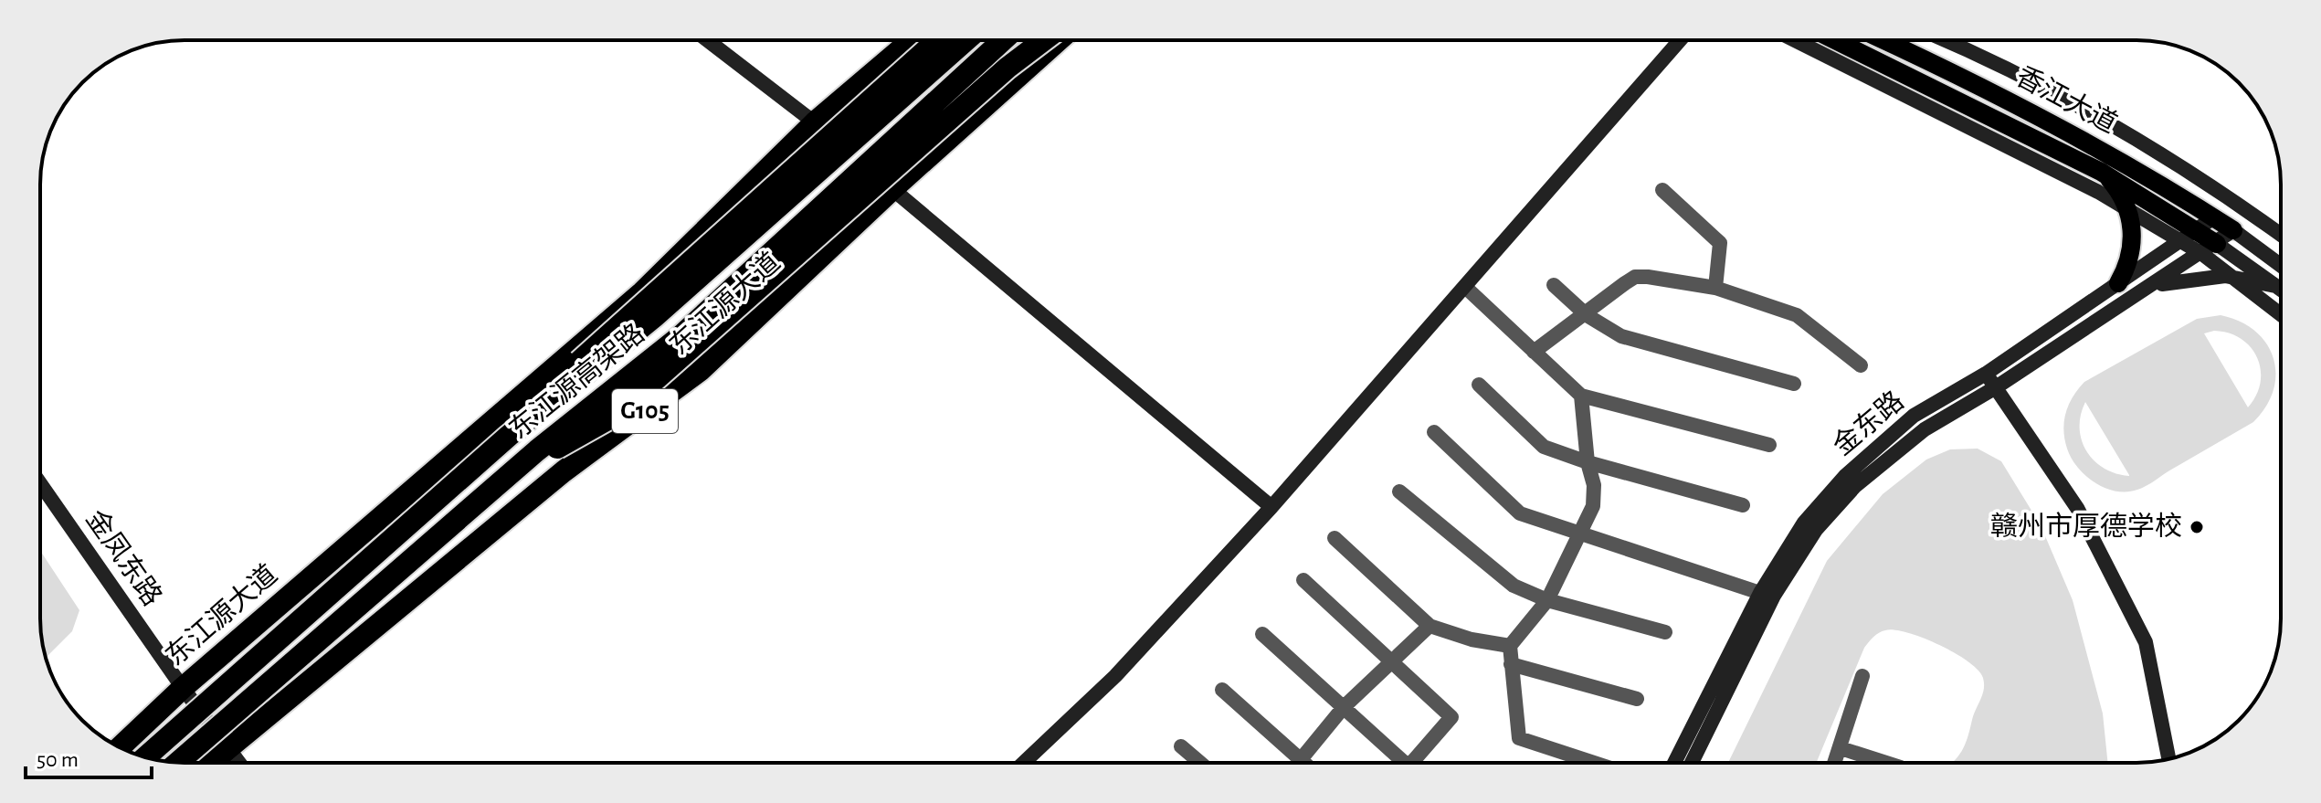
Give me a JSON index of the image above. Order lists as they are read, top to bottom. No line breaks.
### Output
{"streets":{"highway":["东江源大道","东江源高架路","G105"],"main road":["香江大道"],"street":["金东路","金凤东路"]},"crossings":[["香江大道","金东路"],["东江源大道","金凤东路"]],"places":["赣州市厚德学校"],"scale_bar":"50 m"}
